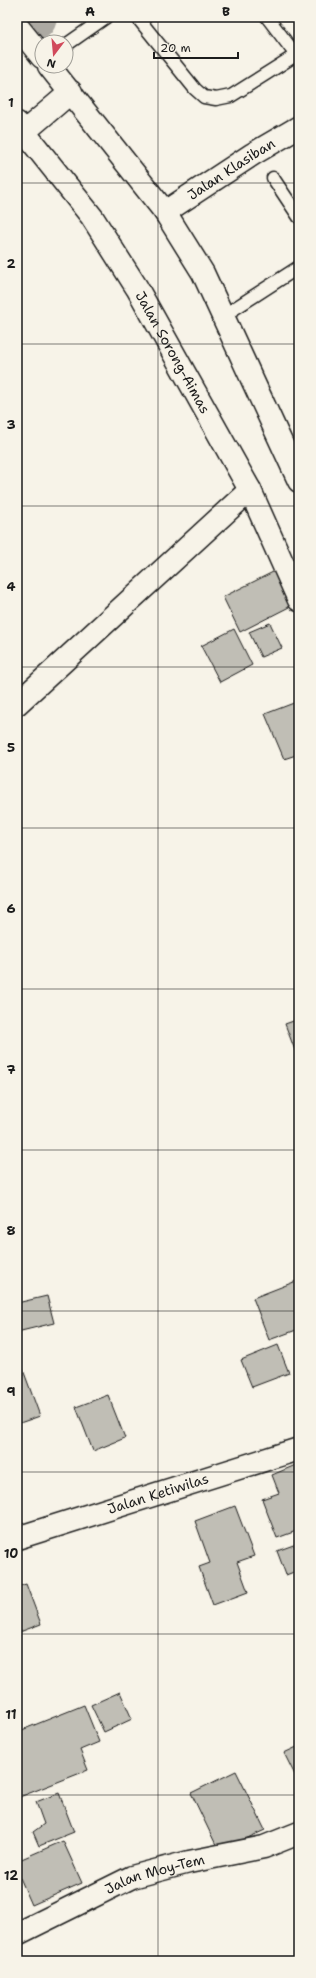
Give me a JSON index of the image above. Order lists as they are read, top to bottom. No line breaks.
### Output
{"streets":{"main road":["Jalan Klasiban","Jalan Sorong-Aimas","Jalan Ketiwilas","Jalan Moy-Tem"]},"scale_bar":"20 m","north":"bottom","grid":{"columns":["A","B"],"rows":["1","2","3","4","5","6","7","8","9","10","11","12"]}}
